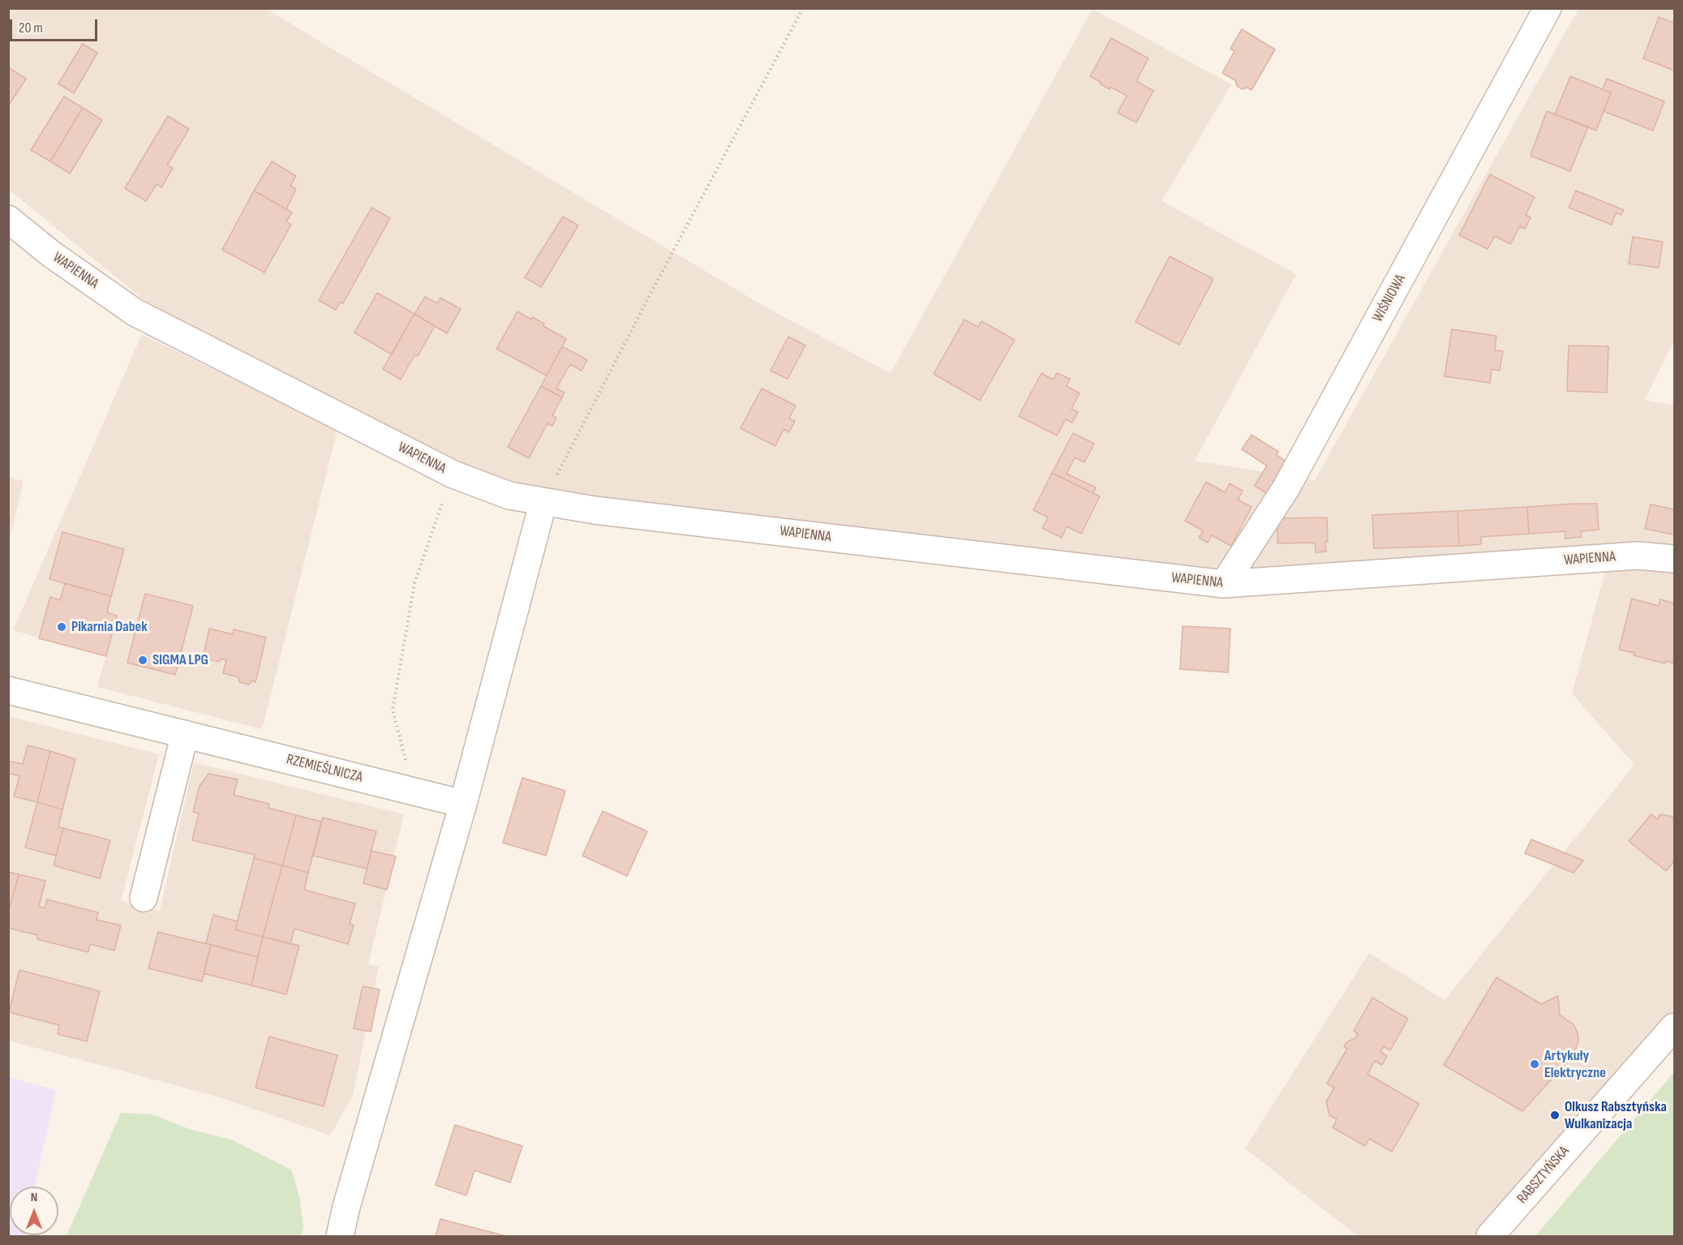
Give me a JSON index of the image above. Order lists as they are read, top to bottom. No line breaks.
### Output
{"streets":{"street":["WAPIENNA","WIŚNIOWA","RZEMIEŚLNICZA","RABSZTYŃSKA"]},"crossings":[["WAPIENNA","WIŚNIOWA"]],"places":["Pikarnia Dabek","SIGMA LPG","Artykuły Elektryczne","Olkusz Rabsztyńska Wulkanizacja"],"scale_bar":"20 m","north":"top"}
